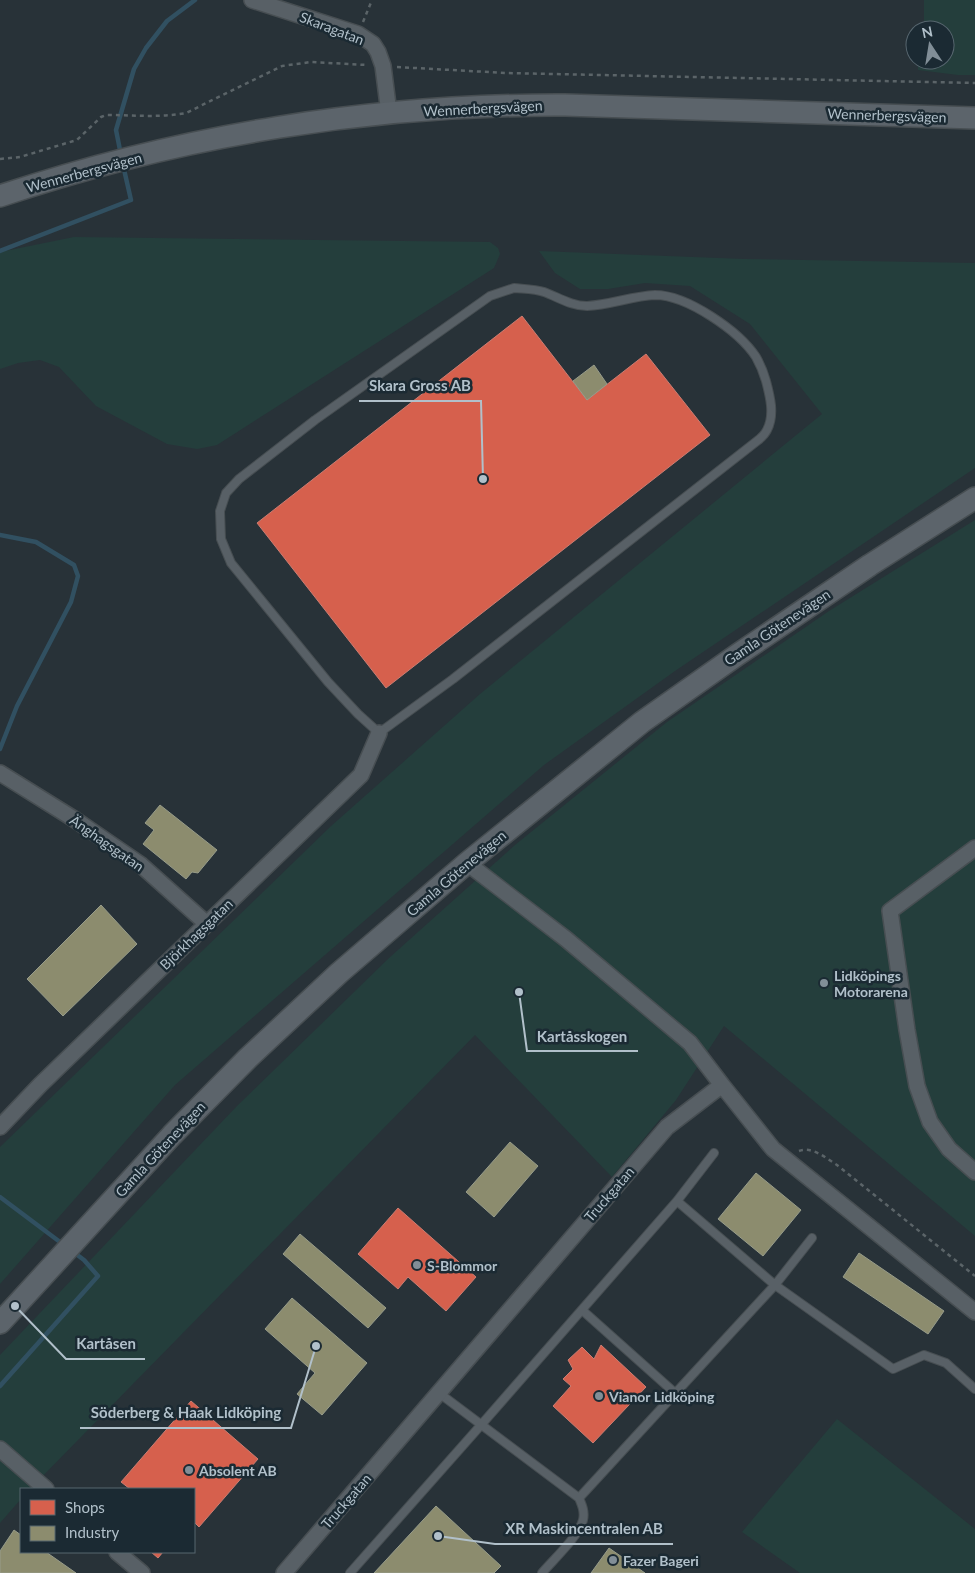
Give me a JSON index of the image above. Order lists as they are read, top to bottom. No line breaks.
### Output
{"streets":{"street":["Skaragatan","Wennerbergsvägen","Gamla Götenevägen","Änghagsgatan","Björkhagsgatan","Truckgatan"]},"crossings":[["Skaragatan","Wennerbergsvägen"],["Änghagsgatan","Björkhagsgatan"]],"places":["Skara Gross AB","Lidköpings Motorarena","Kartåsskogen","S-Blommor","Kartåsen","Söderberg & Haak Lidköping","Vianor Lidköping","Absolent AB","XR Maskincentralen AB","Fazer Bageri"],"legend":["Shops","Industry"],"north":"top"}
